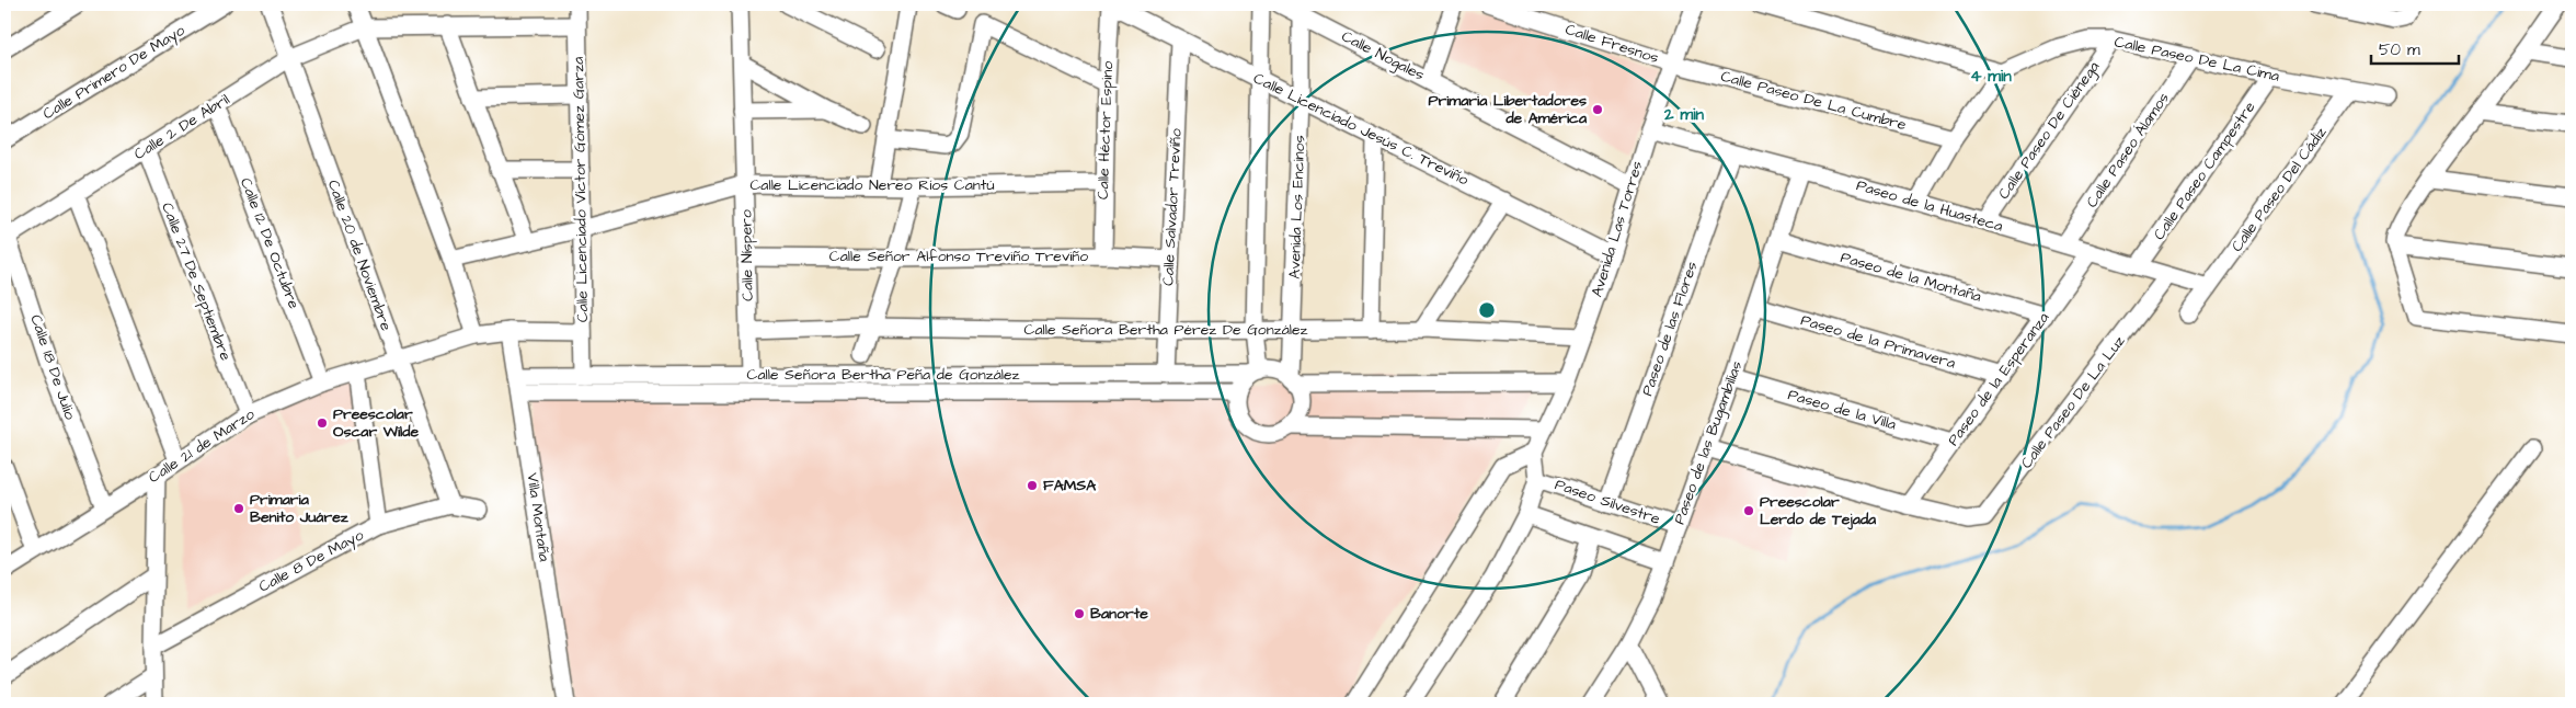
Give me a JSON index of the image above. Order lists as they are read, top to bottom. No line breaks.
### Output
{"streets":{"street":["Calle Fresnos","Calle Nogales","Calle Paseo De La Cima","Calle Primero De Mayo","Calle Paseo De La Cumbre","Calle 2 De Abril","Calle Licenciado Jesús C. Treviño","Calle Héctor Espino","Calle Paseo De Ciénega","Calle Paseo Álamos","Calle Paseo Campestre","Calle Licenciado Nereo Ríos Cantú","Calle Licenciado Víctor Gómez Garza","Calle Paseo Del Cádiz","Paseo de la Huasteca","Calle Salvador Treviño","Avenida Los Encinos","Avenida Las Torres","Calle 12 De Octubre","Calle 20 de Noviembre","Calle Níspero","Calle Señor Alfonso Treviño Treviño","Paseo de la Montaña","Calle 27 De Septiembre","Paseo de las Flores","Calle Señora Bertha Pérez De González","Paseo de la Primavera","Calle 18 De Julio","Calle Señora Bertha Peña de González","Paseo de la Esperanza","Calle Paseo De La Luz","Paseo de la Villa","Paseo de las Bugambilias","Calle 21 de Marzo","Paseo Silvestre","Villa Montaña","Calle 8 De Mayo"]},"crossings":[["Calle Fresnos","Calle Paseo De La Cumbre"],["Calle Fresnos","Avenida Las Torres"],["Calle Nogales","Avenida Los Encinos"],["Calle Nogales","Avenida Las Torres"],["Calle Paseo De La Cima","Calle Paseo De Ciénega"],["Calle Paseo De La Cima","Calle Paseo Álamos"],["Calle Paseo De La Cima","Calle Paseo Campestre"],["Calle Paseo De La Cima","Calle Paseo Del Cádiz"],["Calle Paseo De La Cumbre","Avenida Las Torres"],["Calle 2 De Abril","Calle 12 De Octubre"],["Calle 2 De Abril","Calle 20 de Noviembre"],["Calle 2 De Abril","Calle 27 De Septiembre"],["Calle 2 De Abril","Calle 18 De Julio"],["Calle Licenciado Jesús C. Treviño","Calle Héctor Espino"],["Calle Licenciado Jesús C. Treviño","Calle Salvador Treviño"],["Calle Licenciado Jesús C. Treviño","Avenida Los Encinos"],["Calle Licenciado Jesús C. Treviño","Avenida Las Torres"],["Calle Héctor Espino","Calle Licenciado Nereo Ríos Cantú"],["Calle Héctor Espino","Calle Señor Alfonso Treviño Treviño"],["Calle Paseo De Ciénega","Paseo de la Huasteca"],["Calle Paseo Álamos","Paseo de la Huasteca"],["Calle Paseo Campestre","Paseo de la Huasteca"],["Calle Licenciado Nereo Ríos Cantú","Calle Licenciado Víctor Gómez Garza"],["Calle Licenciado Nereo Ríos Cantú","Calle Níspero"],["Calle Licenciado Víctor Gómez Garza","Calle Señora Bertha Peña de González"],["Calle Paseo Del Cádiz","Paseo de la Huasteca"],["Paseo de la Huasteca","Avenida Las Torres"],["Paseo de la Huasteca","Paseo de las Flores"],["Paseo de la Huasteca","Paseo de la Esperanza"],["Paseo de la Huasteca","Calle Paseo De La Luz"],["Paseo de la Huasteca","Paseo de las Bugambilias"],["Calle Salvador Treviño","Calle Señor Alfonso Treviño Treviño"],["Calle Salvador Treviño","Calle Señora Bertha Pérez De González"],["Calle Salvador Treviño","Calle Señora Bertha Peña de González"],["Avenida Los Encinos","Calle Señora Bertha Pérez De González"],["Avenida Los Encinos","Calle Señora Bertha Peña de González"],["Avenida Las Torres","Calle Señora Bertha Pérez De González"],["Avenida Las Torres","Paseo Silvestre"],["Calle 12 De Octubre","Calle 21 de Marzo"],["Calle 20 de Noviembre","Calle 21 de Marzo"],["Calle 20 de Noviembre","Calle 8 De Mayo"],["Calle Níspero","Calle Señor Alfonso Treviño Treviño"],["Calle Níspero","Calle Señora Bertha Pérez De González"],["Calle Níspero","Calle Señora Bertha Peña de González"],["Paseo de la Montaña","Paseo de la Esperanza"],["Paseo de la Montaña","Paseo de las Bugambilias"],["Calle 27 De Septiembre","Calle 21 de Marzo"],["Paseo de las Flores","Paseo Silvestre"],["Paseo de la Primavera","Paseo de la Esperanza"],["Paseo de la Primavera","Paseo de las Bugambilias"],["Calle 18 De Julio","Calle 21 de Marzo"],["Calle Señora Bertha Peña de González","Villa Montaña"],["Paseo de la Esperanza","Calle Paseo De La Luz"],["Paseo de la Esperanza","Paseo de la Villa"],["Paseo de la Villa","Paseo de las Bugambilias"],["Paseo de las Bugambilias","Paseo Silvestre"],["Calle 21 de Marzo","Villa Montaña"]],"places":["Primaria Libertadores de América","Preescolar Oscar Wilde","FAMSA","Primaria Benito Juárez","Preescolar Lerdo de Tejada","Banorte"],"scale_bar":"50 m","rings":["4 min","2 min"]}
